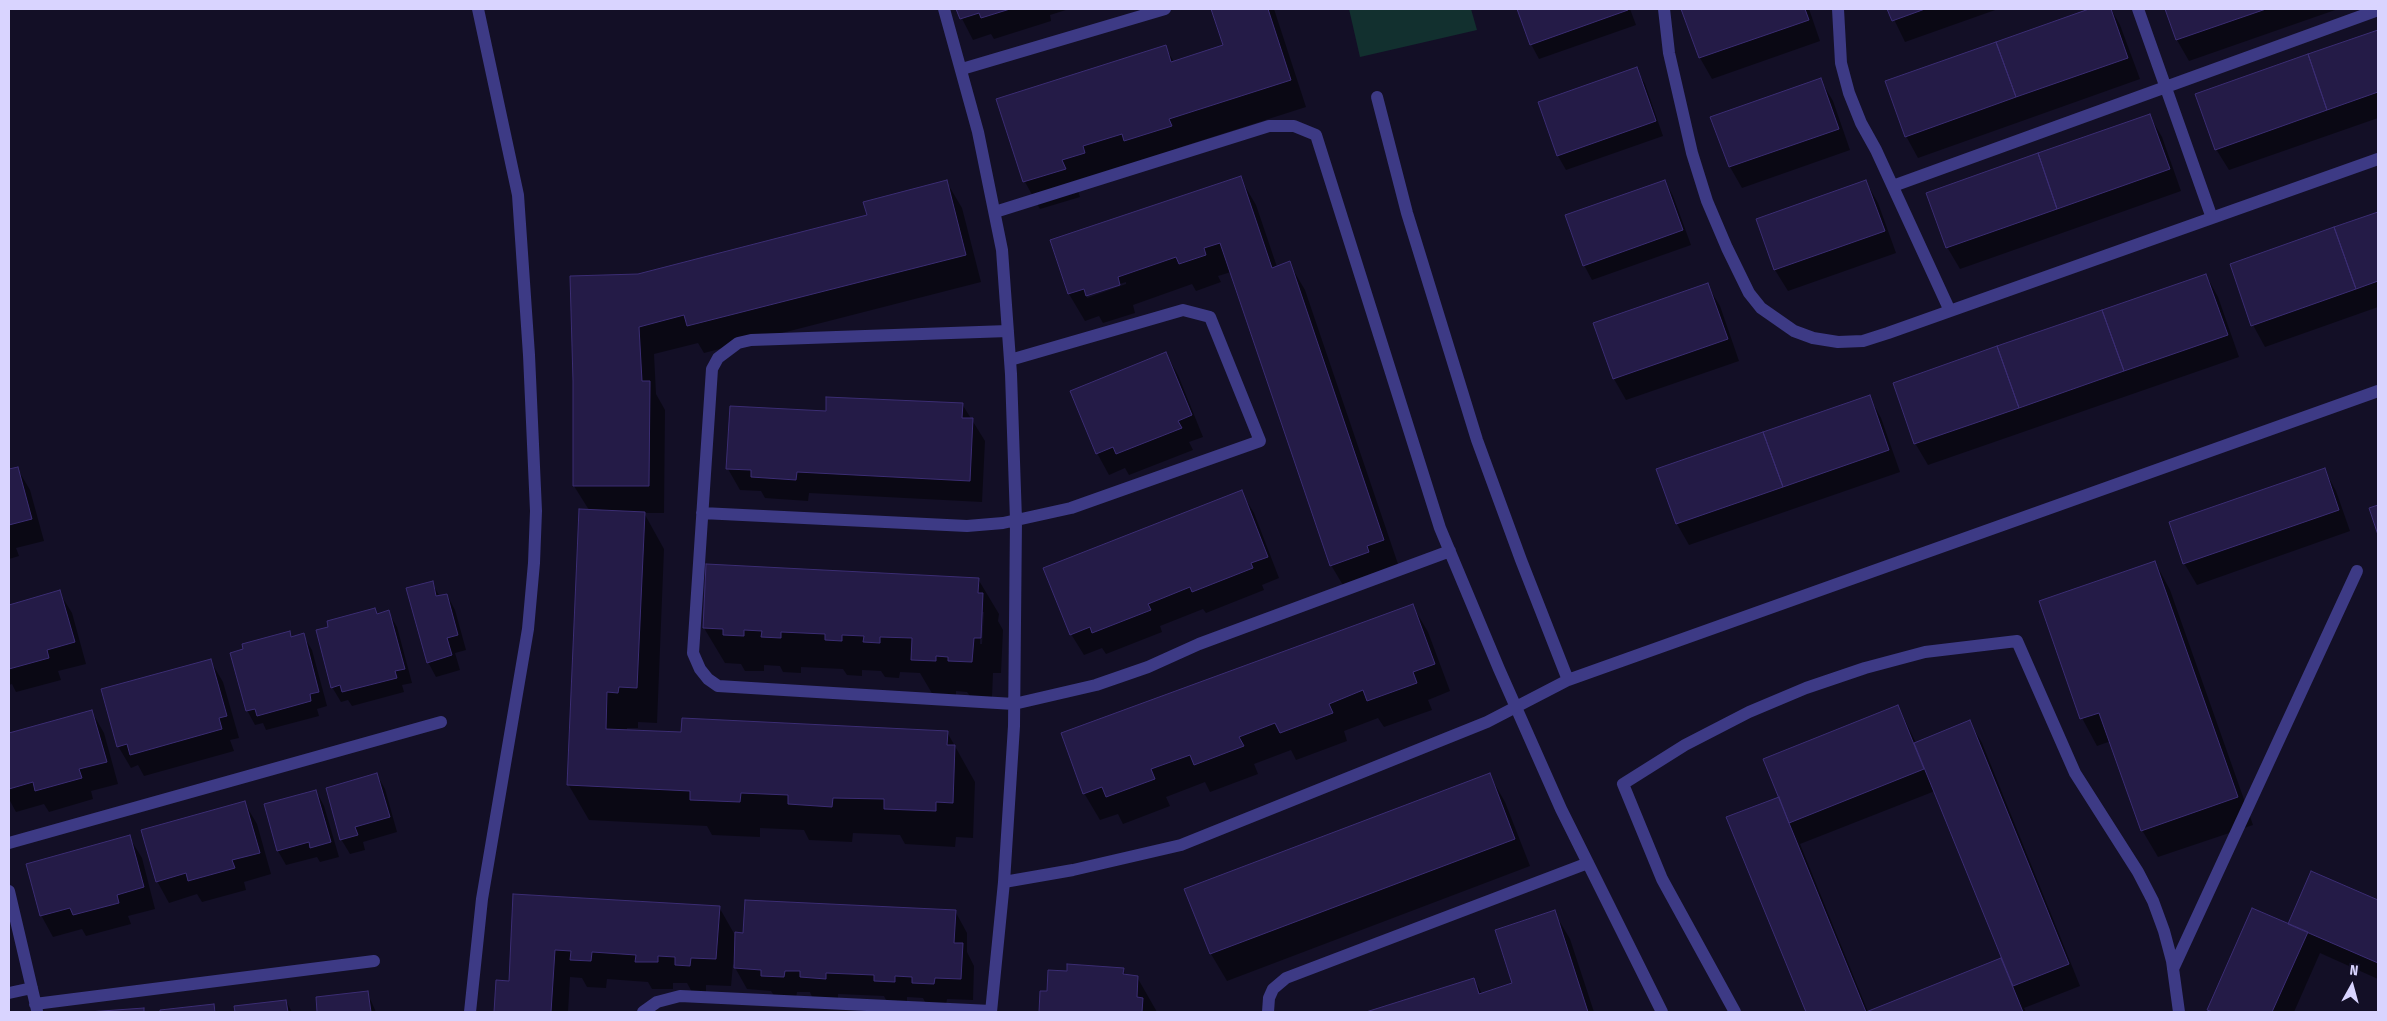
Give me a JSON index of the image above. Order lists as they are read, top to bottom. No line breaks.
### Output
{"north":"top"}
